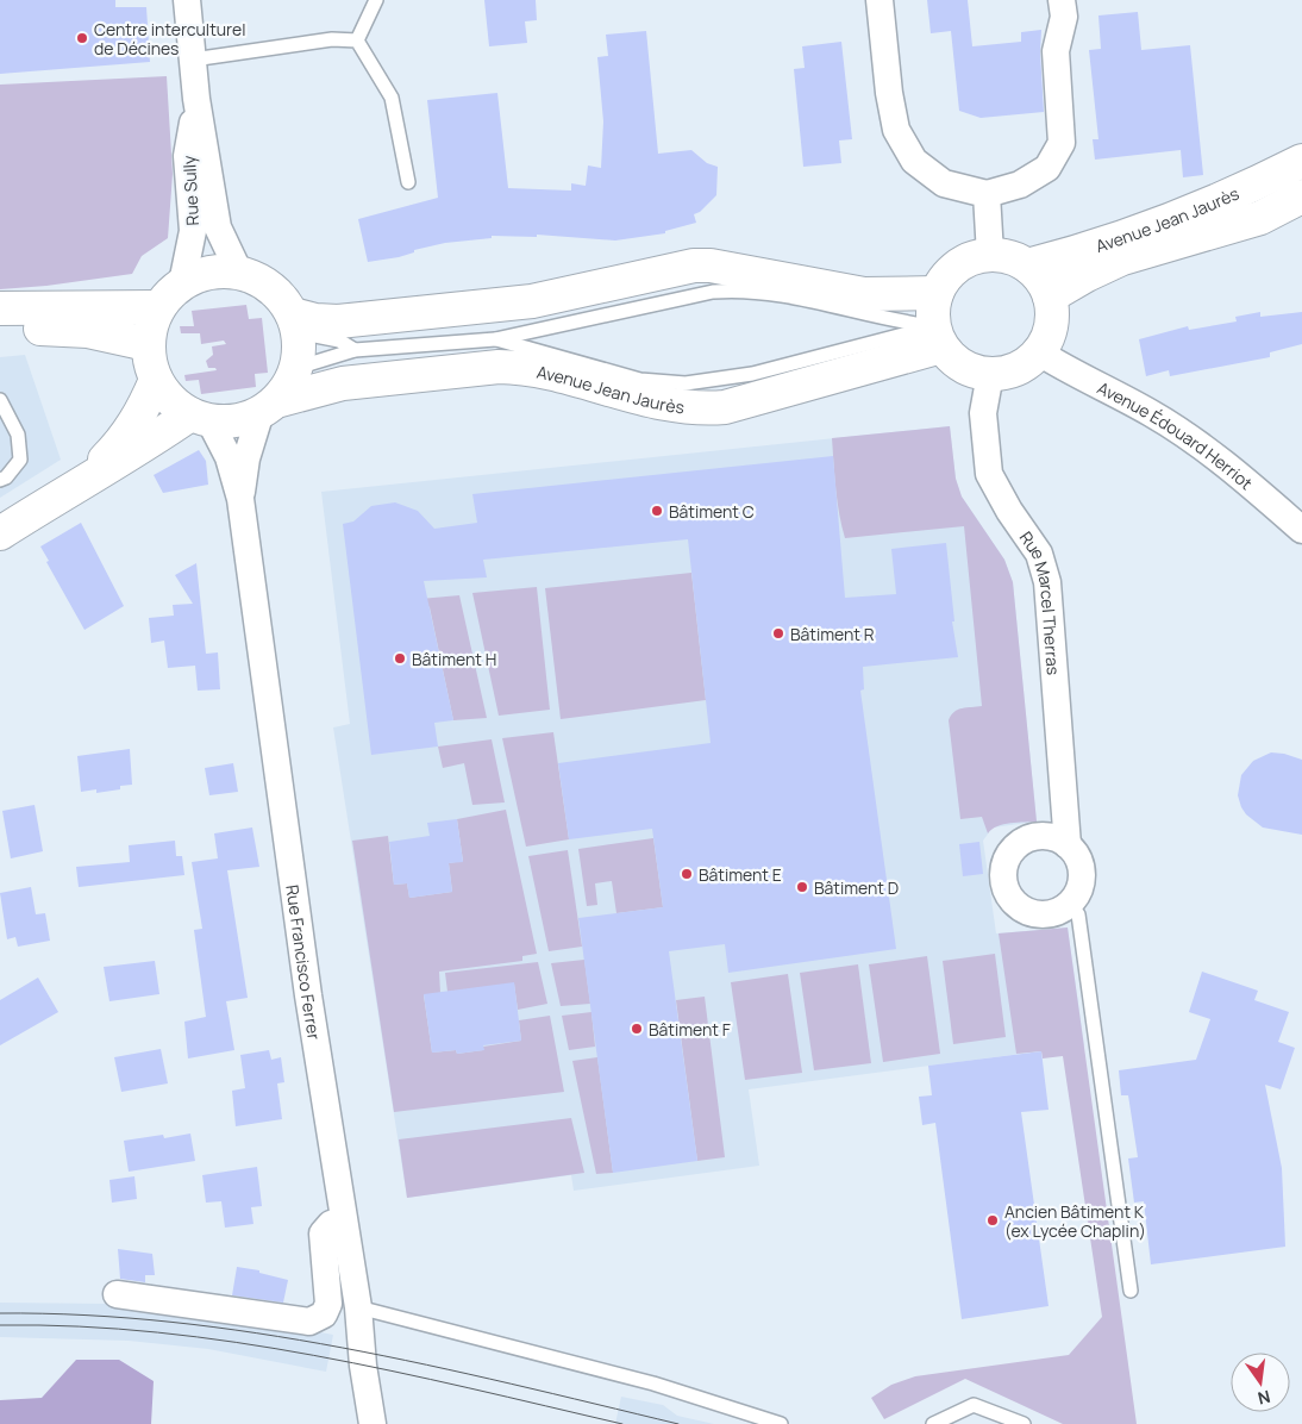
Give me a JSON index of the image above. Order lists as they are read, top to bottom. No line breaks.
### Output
{"streets":{"main road":["Avenue Jean Jaurès"],"street":["Rue Sully","Avenue Édouard Herriot","Rue Marcel Therras","Rue Francisco Ferrer"]},"crossings":[["Rue Sully","Avenue Jean Jaurès"],["Rue Sully","Rue Francisco Ferrer"],["Avenue Jean Jaurès","Avenue Édouard Herriot"],["Avenue Jean Jaurès","Rue Marcel Therras"],["Avenue Jean Jaurès","Rue Francisco Ferrer"],["Avenue Édouard Herriot","Rue Marcel Therras"]],"places":["Centre interculturel de Décines","Bâtiment C","Bâtiment R","Bâtiment H","Bâtiment E","Bâtiment D","Bâtiment F","Ancien Bâtiment K (ex Lycée Chaplin)"],"north":"bottom"}
